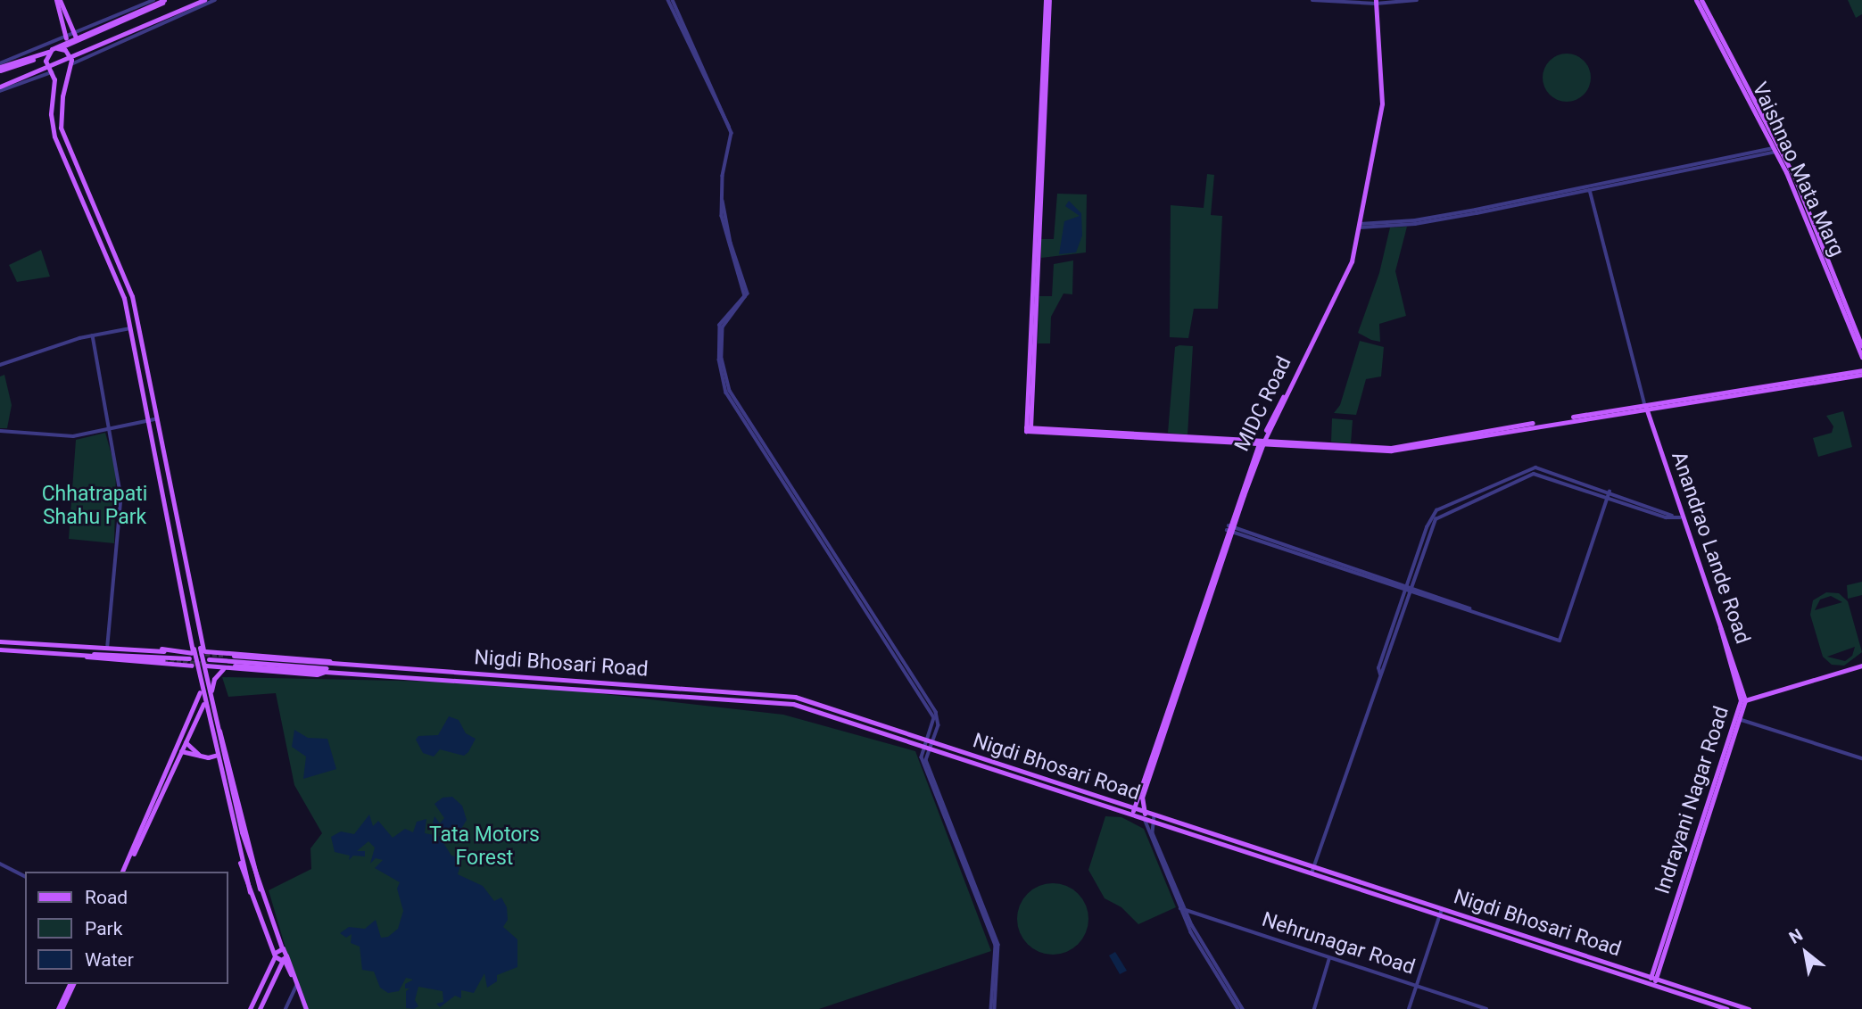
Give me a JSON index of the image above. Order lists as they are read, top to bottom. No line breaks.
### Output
{"streets":{"main road":["Vaishnao Mata Marg","MIDC Road","Anandrao Lande Road","Nigdi Bhosari Road","Indrayani Nagar Road"],"street":["Nehrunagar Road"]},"crossings":[["Anandrao Lande Road","Indrayani Nagar Road"],["Nigdi Bhosari Road","Indrayani Nagar Road"]],"parks":["Chhatrapati Shahu Park","Tata Motors Forest"],"legend":["Road","Park","Water"],"north":"top left"}
